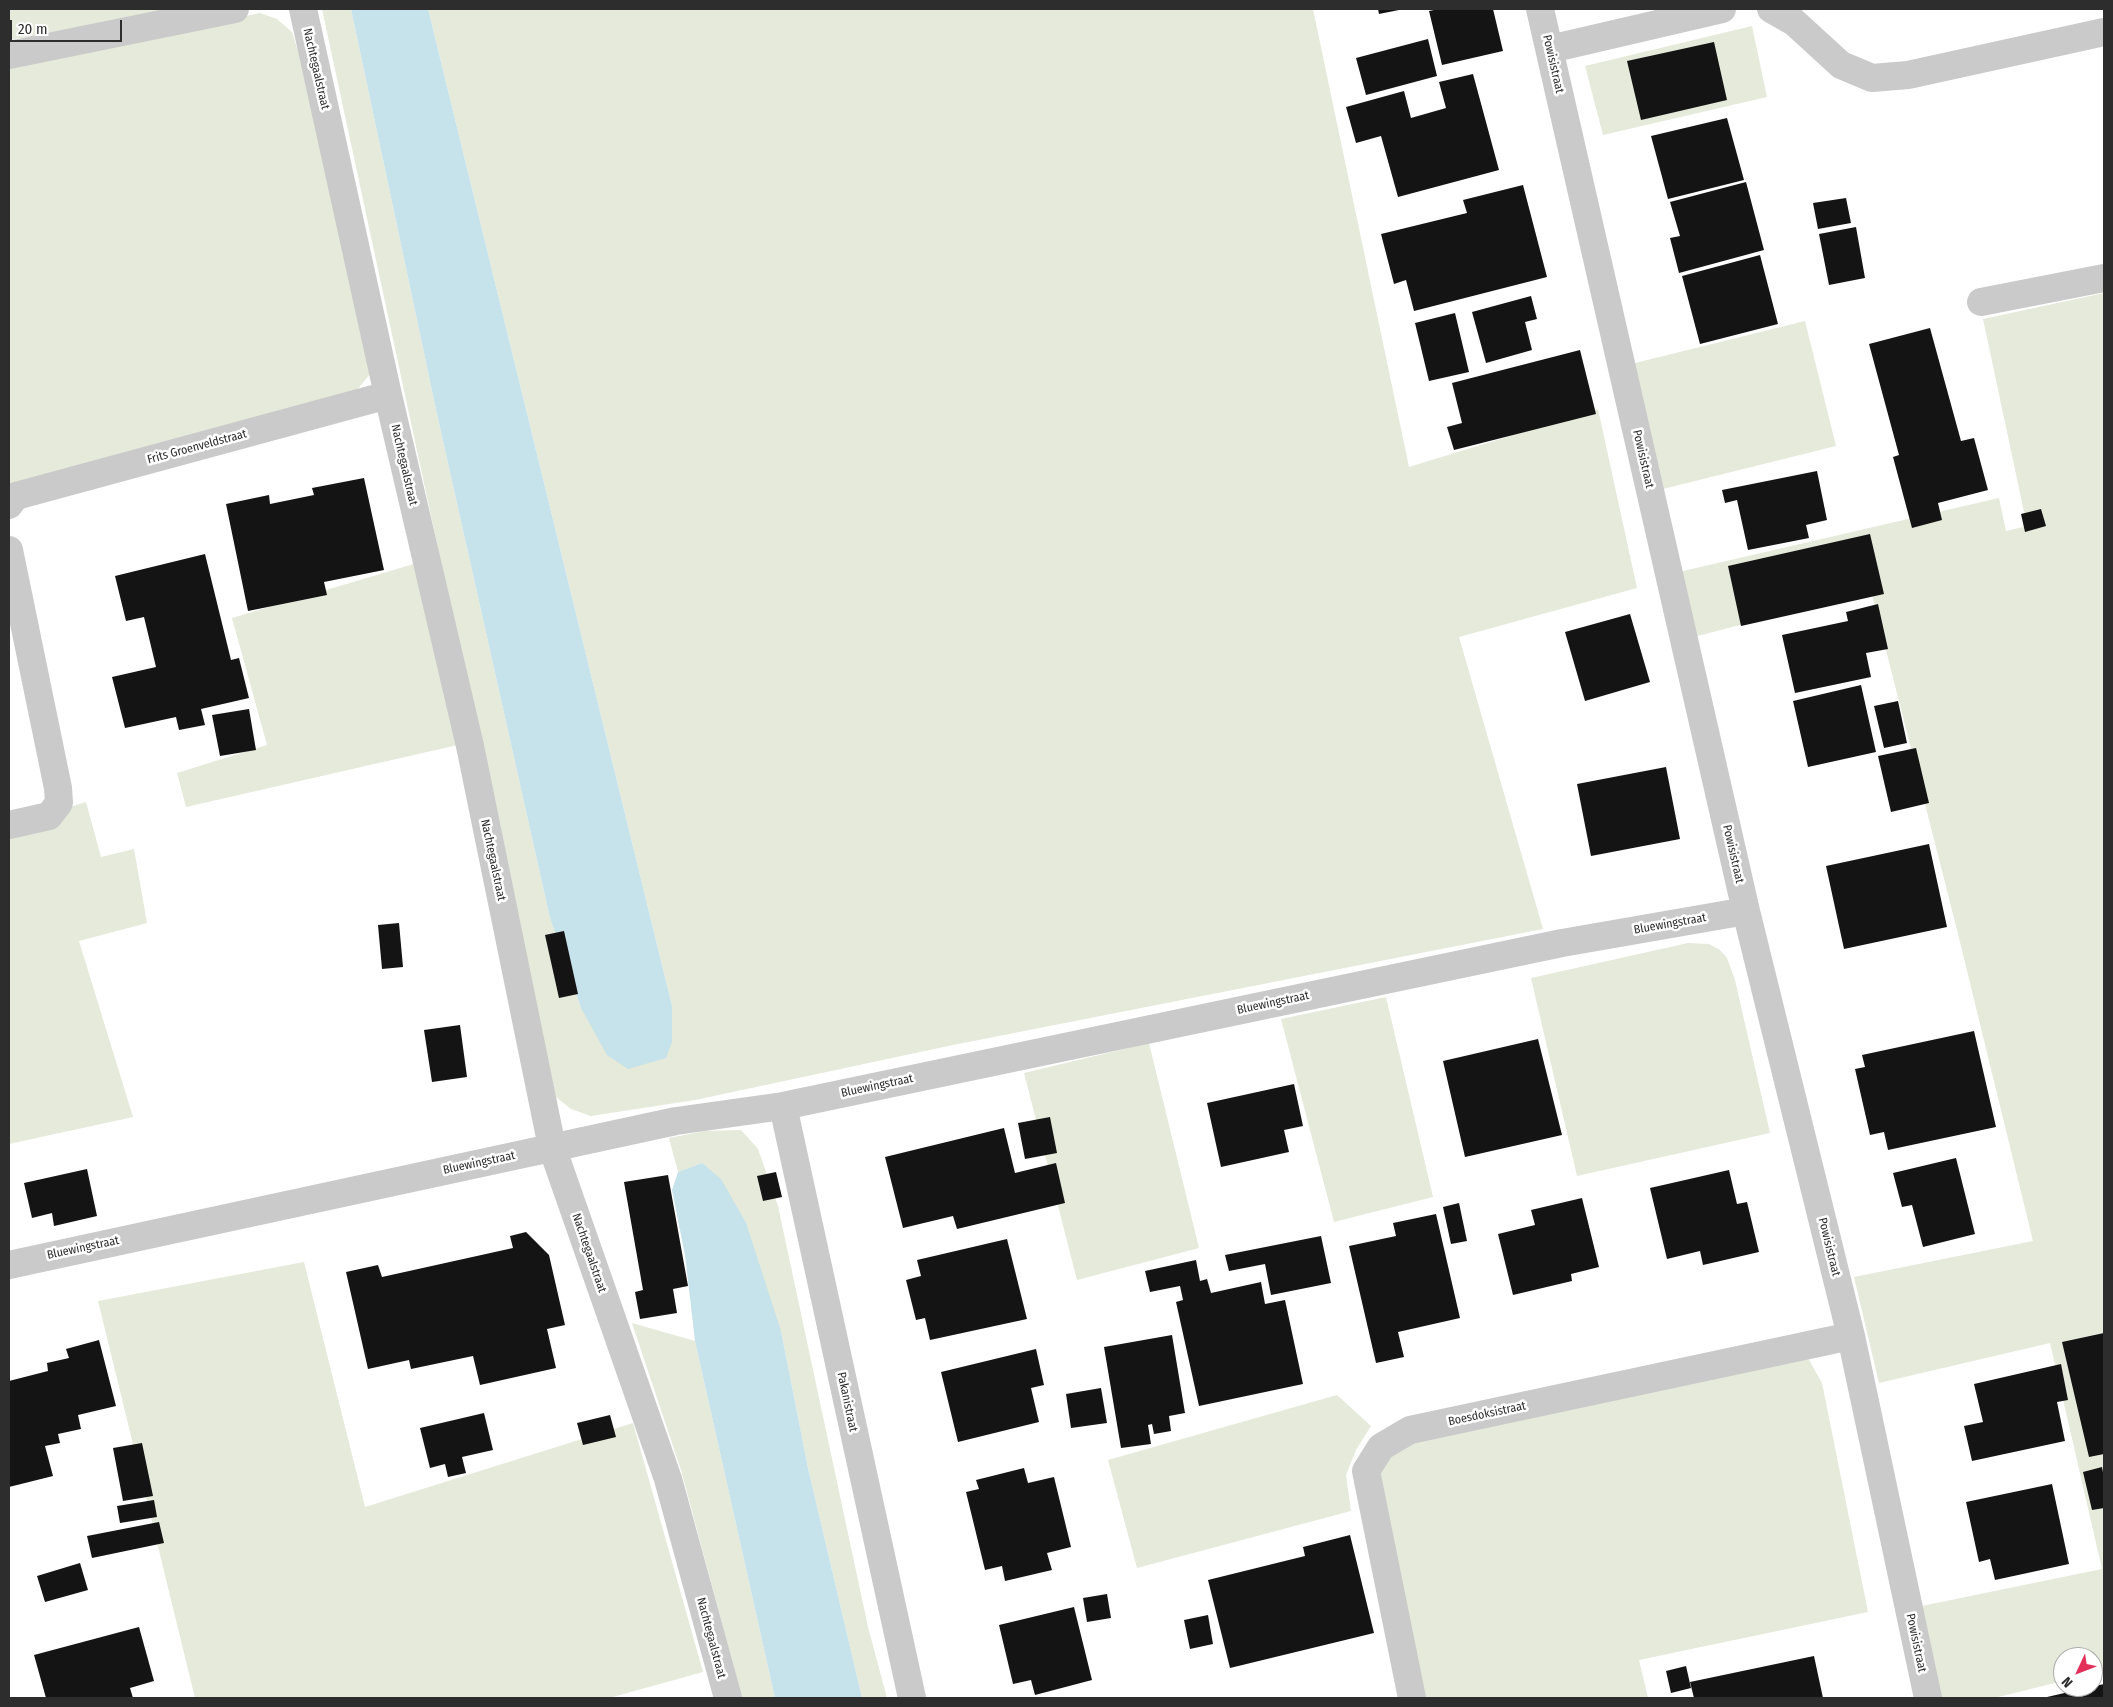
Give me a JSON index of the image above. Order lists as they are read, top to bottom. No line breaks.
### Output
{"streets":{"street":["Powisistraat","Nachtegaalstraat","Frits Groenveldstraat","Bluewingstraat","Pakanistraat","Boesdoksistraat"]},"crossings":[["Powisistraat","Bluewingstraat"],["Powisistraat","Boesdoksistraat"],["Nachtegaalstraat","Frits Groenveldstraat"],["Nachtegaalstraat","Bluewingstraat"],["Bluewingstraat","Pakanistraat"]],"scale_bar":"20 m","north":"bottom left"}
